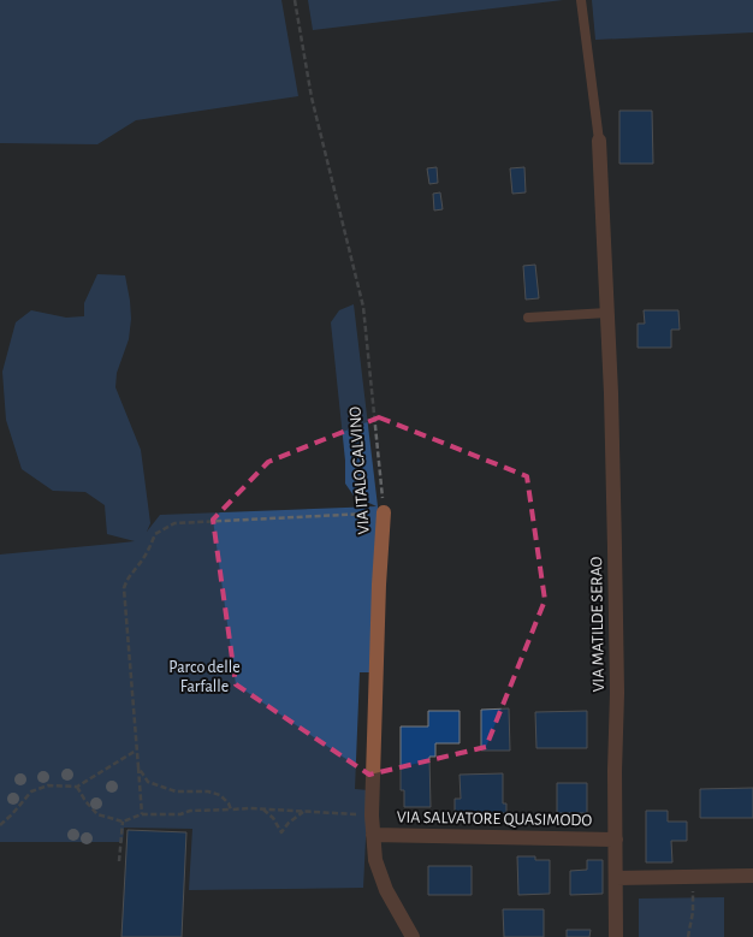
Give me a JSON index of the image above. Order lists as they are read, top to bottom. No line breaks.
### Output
{"streets":{"street":["VIA ITALO CALVINO","VIA MATILDE SERAO","VIA SALVATORE QUASIMODO"]},"crossings":[["VIA ITALO CALVINO","VIA SALVATORE QUASIMODO"],["VIA MATILDE SERAO","VIA SALVATORE QUASIMODO"]],"parks":["Parco delle Farfalle"]}
